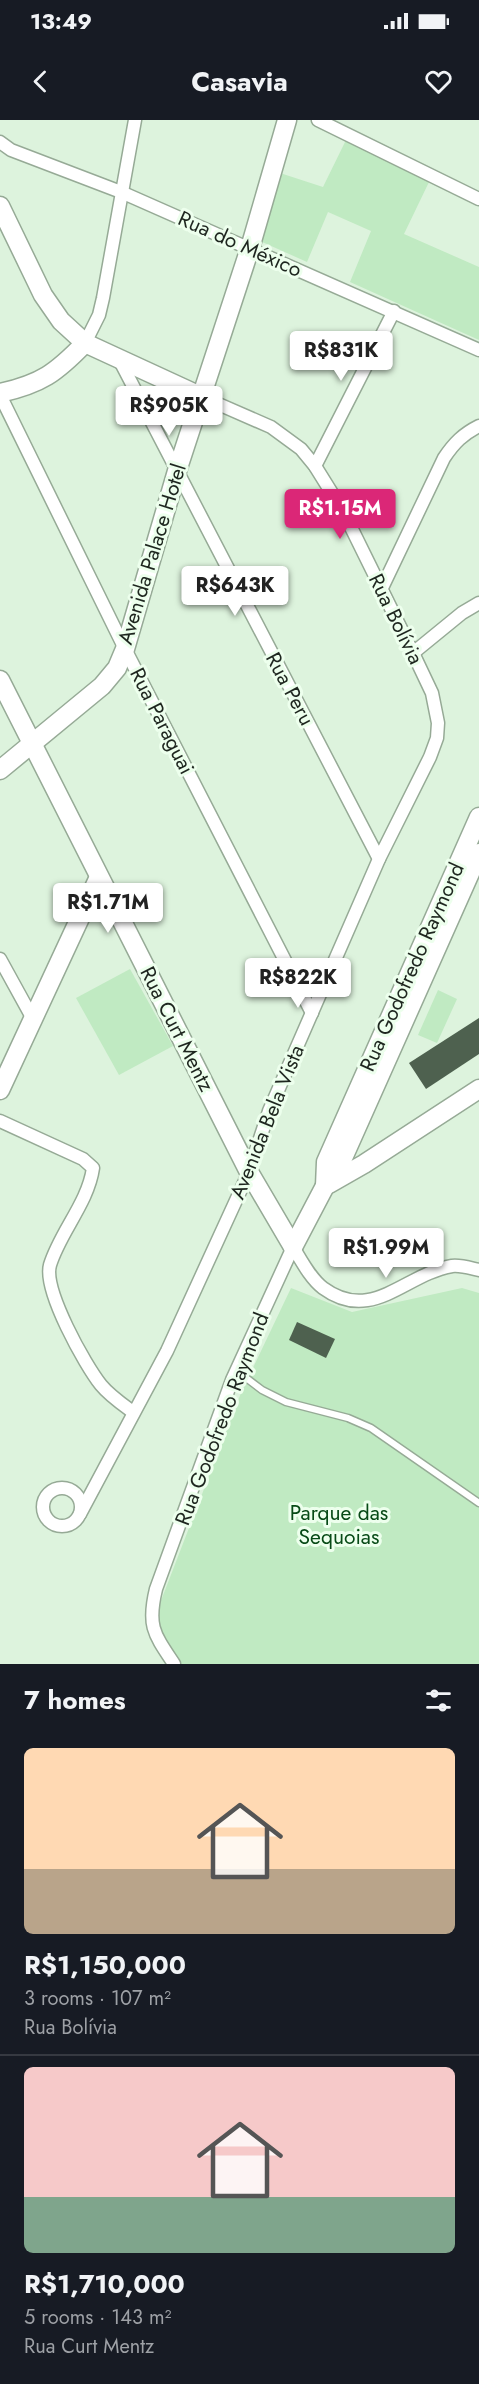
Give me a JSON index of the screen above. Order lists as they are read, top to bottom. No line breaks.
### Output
{"streets":{"main road":["Avenida Palace Hotel","Rua Bolívia","Rua Godofredo Raymond","Rua Curt Mentz"],"street":["Rua do México","Rua Peru","Rua Paraguai","Avenida Bela Vista"]},"crossings":[["Rua do México","Avenida Palace Hotel"],["Avenida Palace Hotel","Rua Bolívia"],["Avenida Palace Hotel","Rua Peru"],["Avenida Palace Hotel","Rua Paraguai"],["Avenida Palace Hotel","Rua Curt Mentz"],["Rua Bolívia","Rua Peru"],["Rua Bolívia","Avenida Bela Vista"],["Rua Peru","Avenida Bela Vista"],["Rua Paraguai","Avenida Bela Vista"],["Rua Godofredo Raymond","Rua Curt Mentz"],["Rua Curt Mentz","Avenida Bela Vista"]],"parks":["Parque das Sequoias"],"page":{"status":"13:49","header":"Casavia","price":["R$831K","R$905K","R$1.15M","R$643K","R$1.71M","R$822K","R$1.99M"],"heading":"7 homes","list":[{"name":"R$1,150,000","note":"3 rooms · 107 m² · Rua Bolívia"},{"name":"R$1,710,000","note":"5 rooms · 143 m² · Rua Curt Mentz"}]}}
